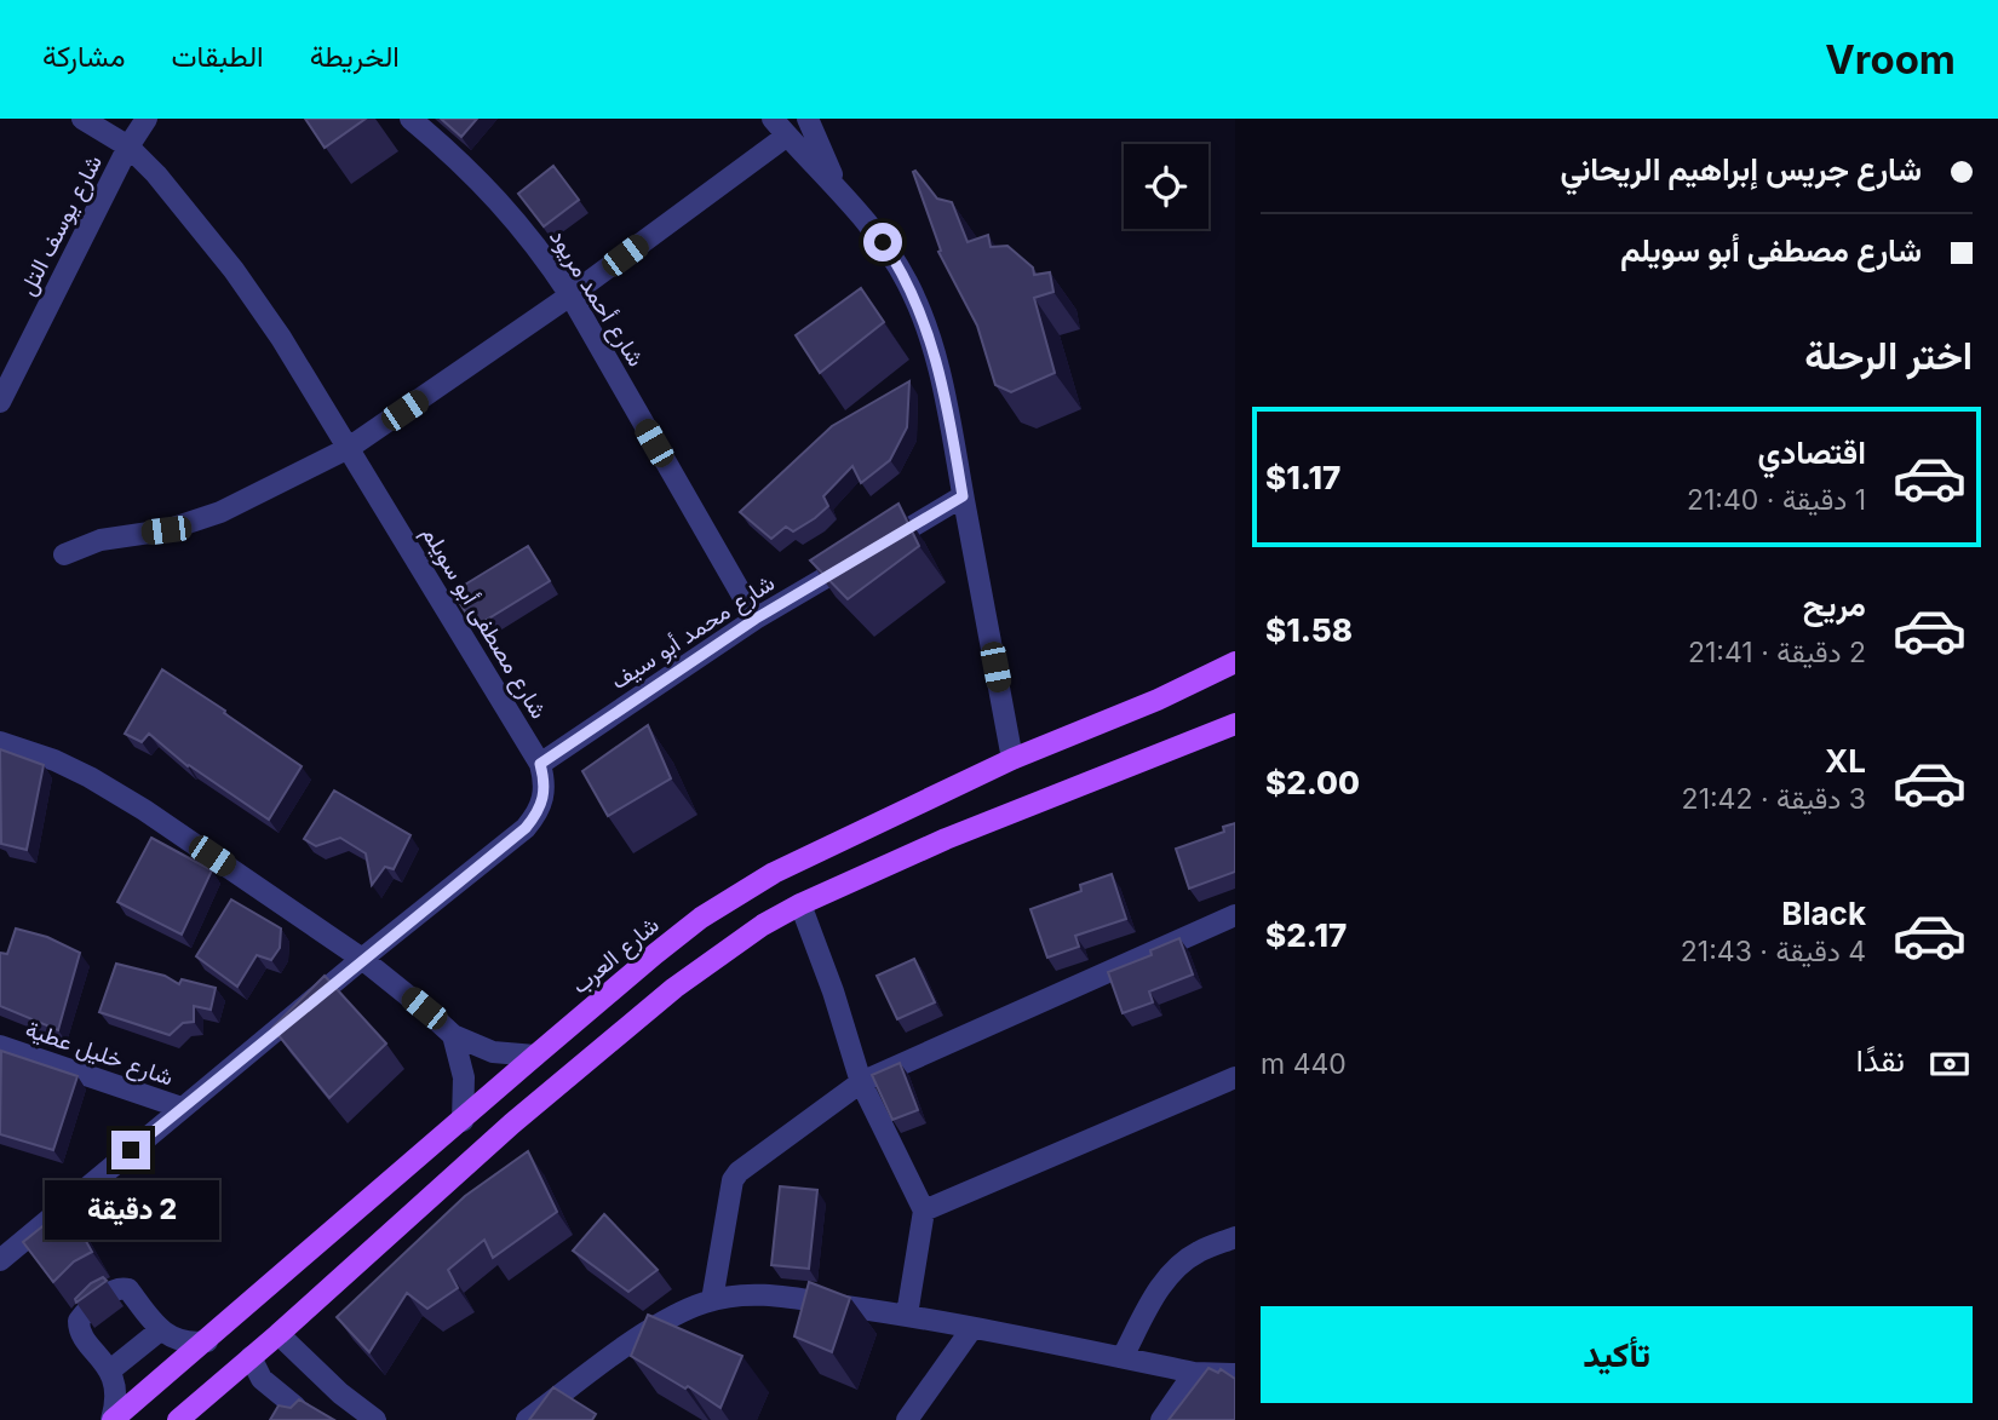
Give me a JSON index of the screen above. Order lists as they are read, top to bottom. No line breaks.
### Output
{"streets":{"main road":["شارع العرب"],"street":["شارع يوسف التل","شارع أحمد مريود","شارع مصطفى أبو سويلم","شارع محمد أبو سيف","شارع خليل عطية"]},"crossings":[["شارع يوسف التل","شارع مصطفى أبو سويلم"],["شارع أحمد مريود","شارع محمد أبو سيف"],["شارع مصطفى أبو سويلم","شارع محمد أبو سيف"],["شارع مصطفى أبو سويلم","شارع خليل عطية"]],"page":{"header":"Vroom","nav":["الخريطة","الطبقات","مشاركة"],"banner":["شارع جريس إبراهيم الريحاني","شارع مصطفى أبو سويلم"],"heading":"اختر الرحلة","list":[{"name":"اقتصادي","note":"1 دقيقة · 21:40","value":"$1.17"},{"name":"مريح","note":"2 دقيقة · 21:41","value":"$1.58"},{"name":"XL","note":"3 دقيقة · 21:42","value":"$2.00"},{"name":"Black","note":"4 دقيقة · 21:43","value":"$2.17"}],"pay":["نقدًا","440 m"],"bubble":"2 دقيقة","buttons":"تأكيد"}}
